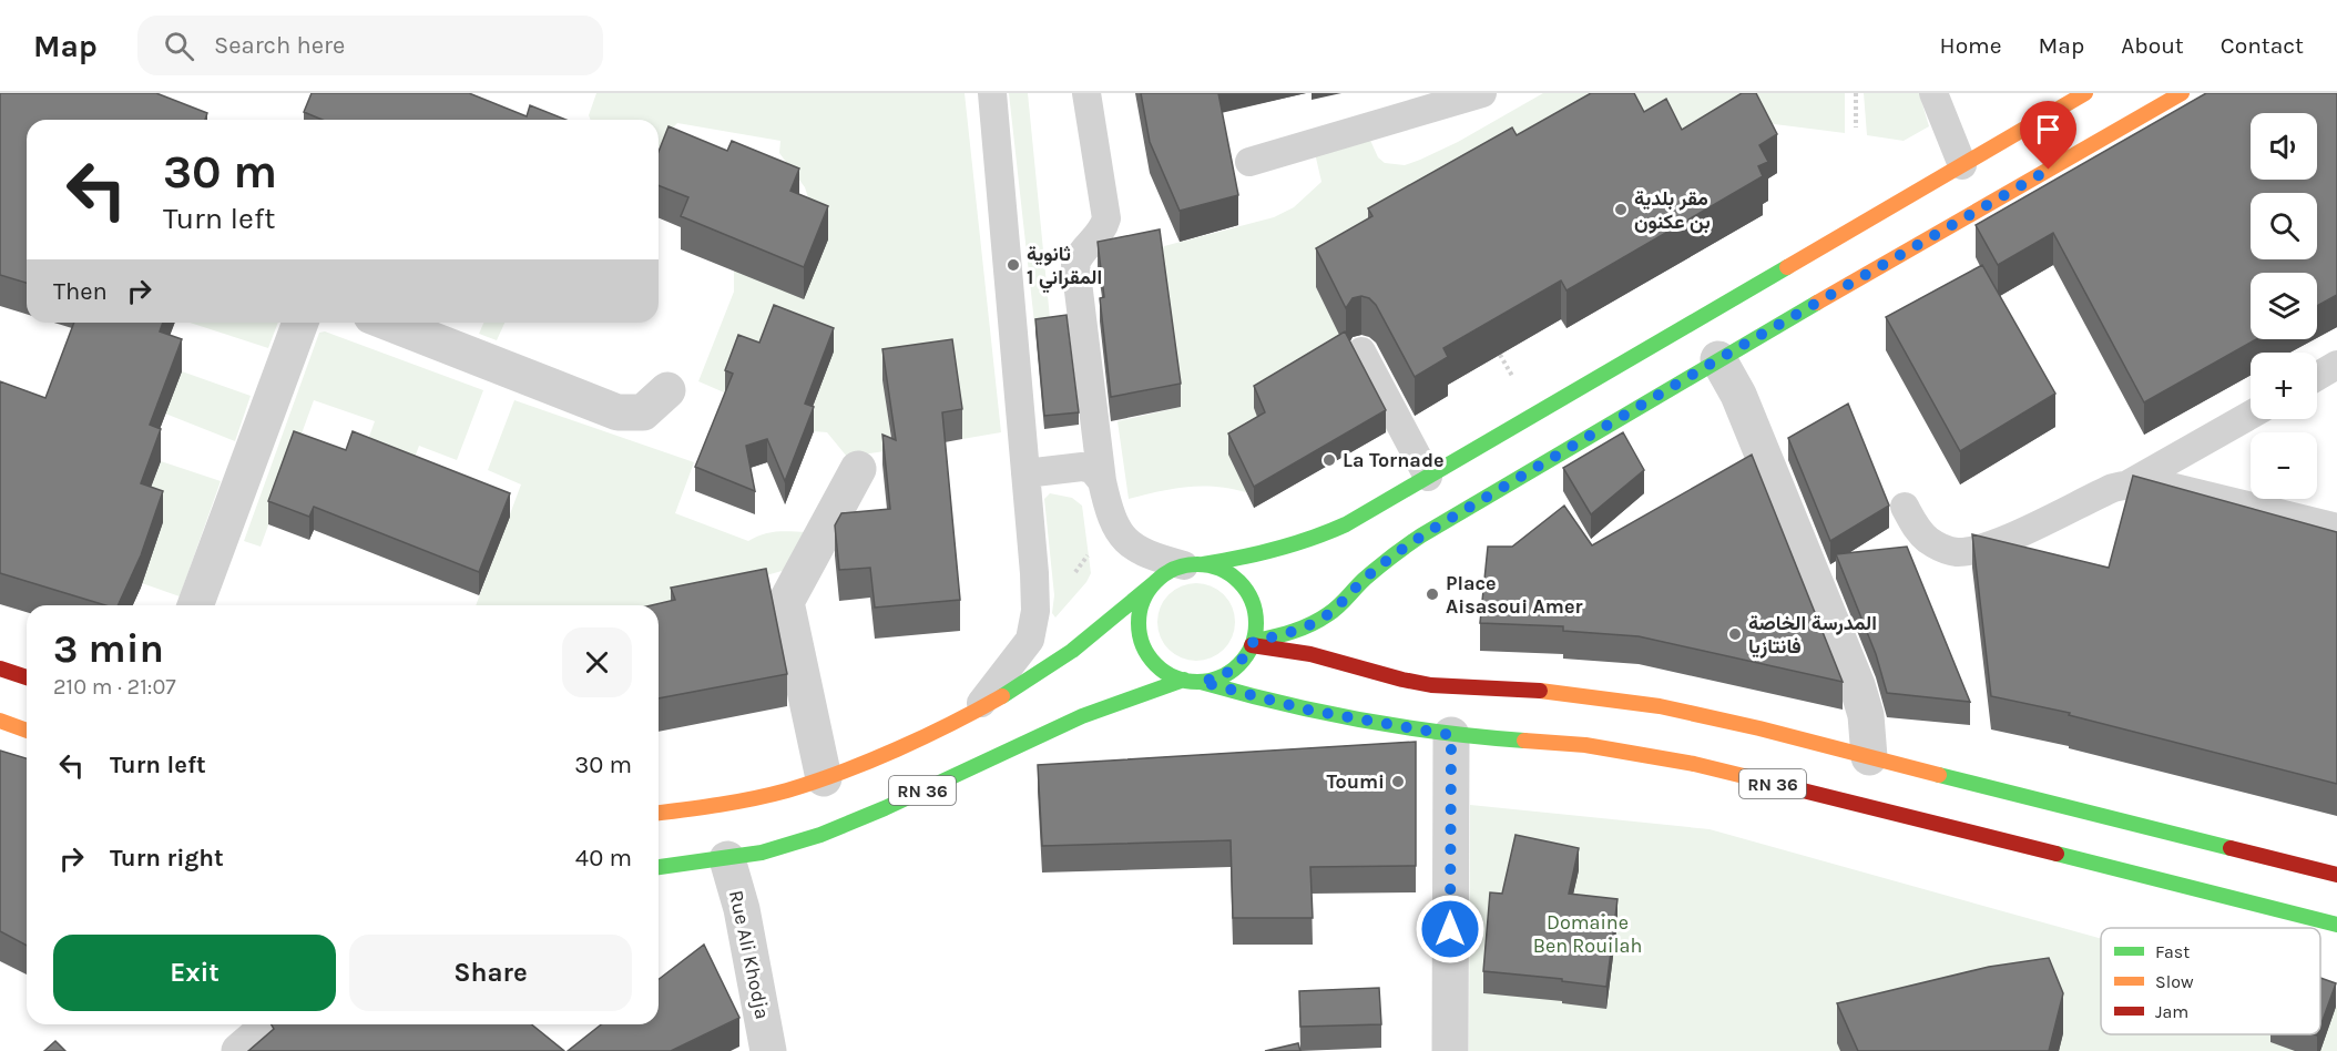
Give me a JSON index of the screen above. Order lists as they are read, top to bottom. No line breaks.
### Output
{"streets":{"main road":["RN 36"],"street":["Rue Ali Khodja"]},"crossings":[["RN 36","Rue Ali Khodja"]],"parks":["Domaine Ben Rouilah"],"places":["مقر بلدية بن عكنون","ثانوية المقراني 1","La Tornade","Place Aisasoui Amer","المدرسة الخاصة فانتازيا","Toumi"],"legend":["Fast","Slow","Jam"],"page":{"header":"Map","search":"Search here","nav":["Home","Map","About","Contact"],"map_buttons":["+","−"],"turn":["30 m","Turn left"],"then":"Then","heading":["3 min","210 m · 21:07"],"list":[{"name":"Turn left","value":"30 m"},{"name":"Turn right","value":"40 m"}],"buttons":["Exit","Share"]}}
